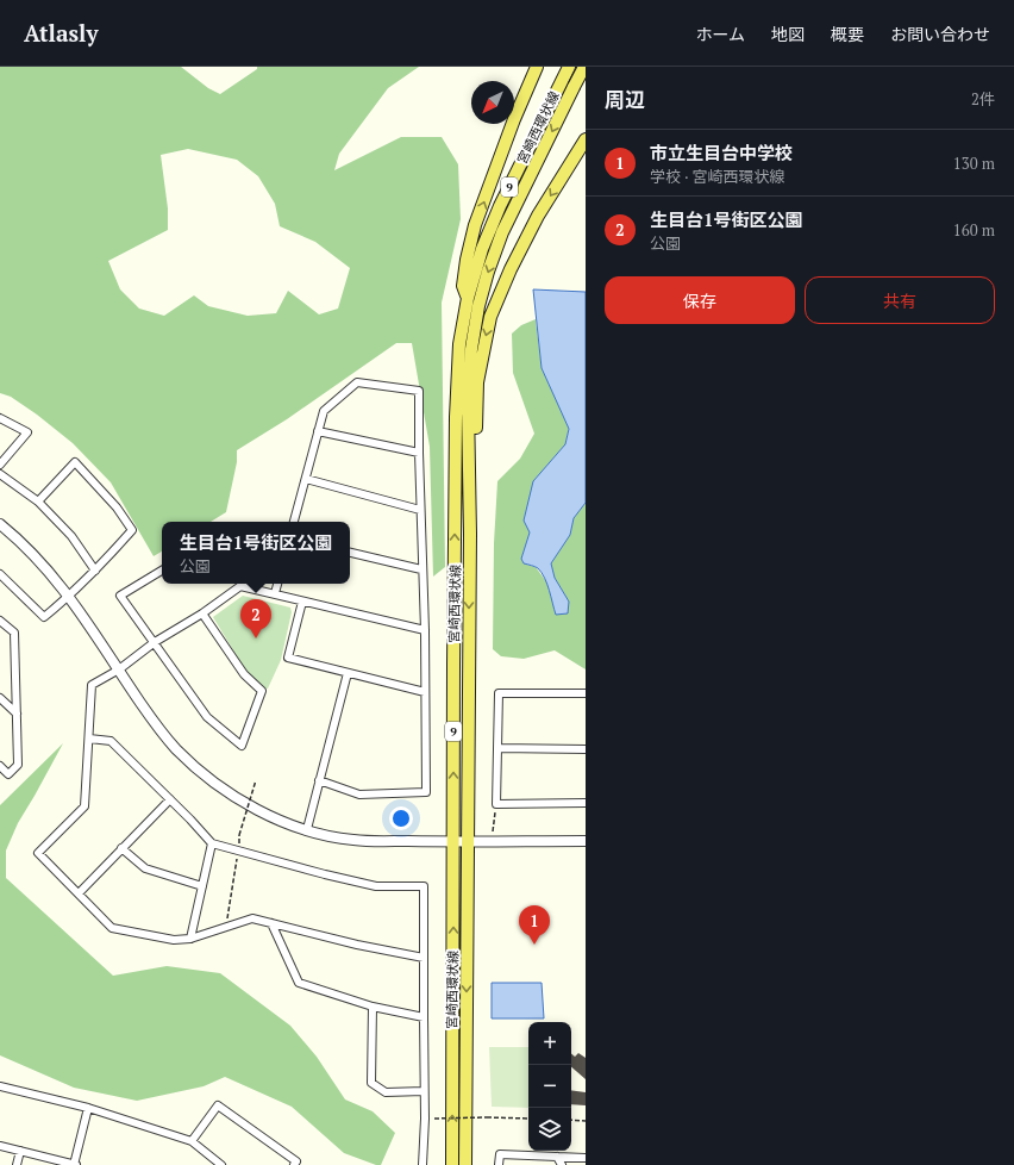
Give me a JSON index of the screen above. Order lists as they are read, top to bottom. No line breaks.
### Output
{"streets":{"main road":["宮崎西環状線","9"]},"north":"bottom left","page":{"header":"Atlasly","nav":["ホーム","地図","概要","お問い合わせ"],"heading":["周辺","2件"],"list":[{"mark":"1","name":"市立生目台中学校","note":"学校 · 宮崎西環状線","value":"130 m"},{"mark":"2","name":"生目台1号街区公園","note":"公園","value":"160 m"}],"buttons":["保存","共有"],"popup":["生目台1号街区公園","公園"],"pins":["2","1"],"map_buttons":["+","−"]}}
